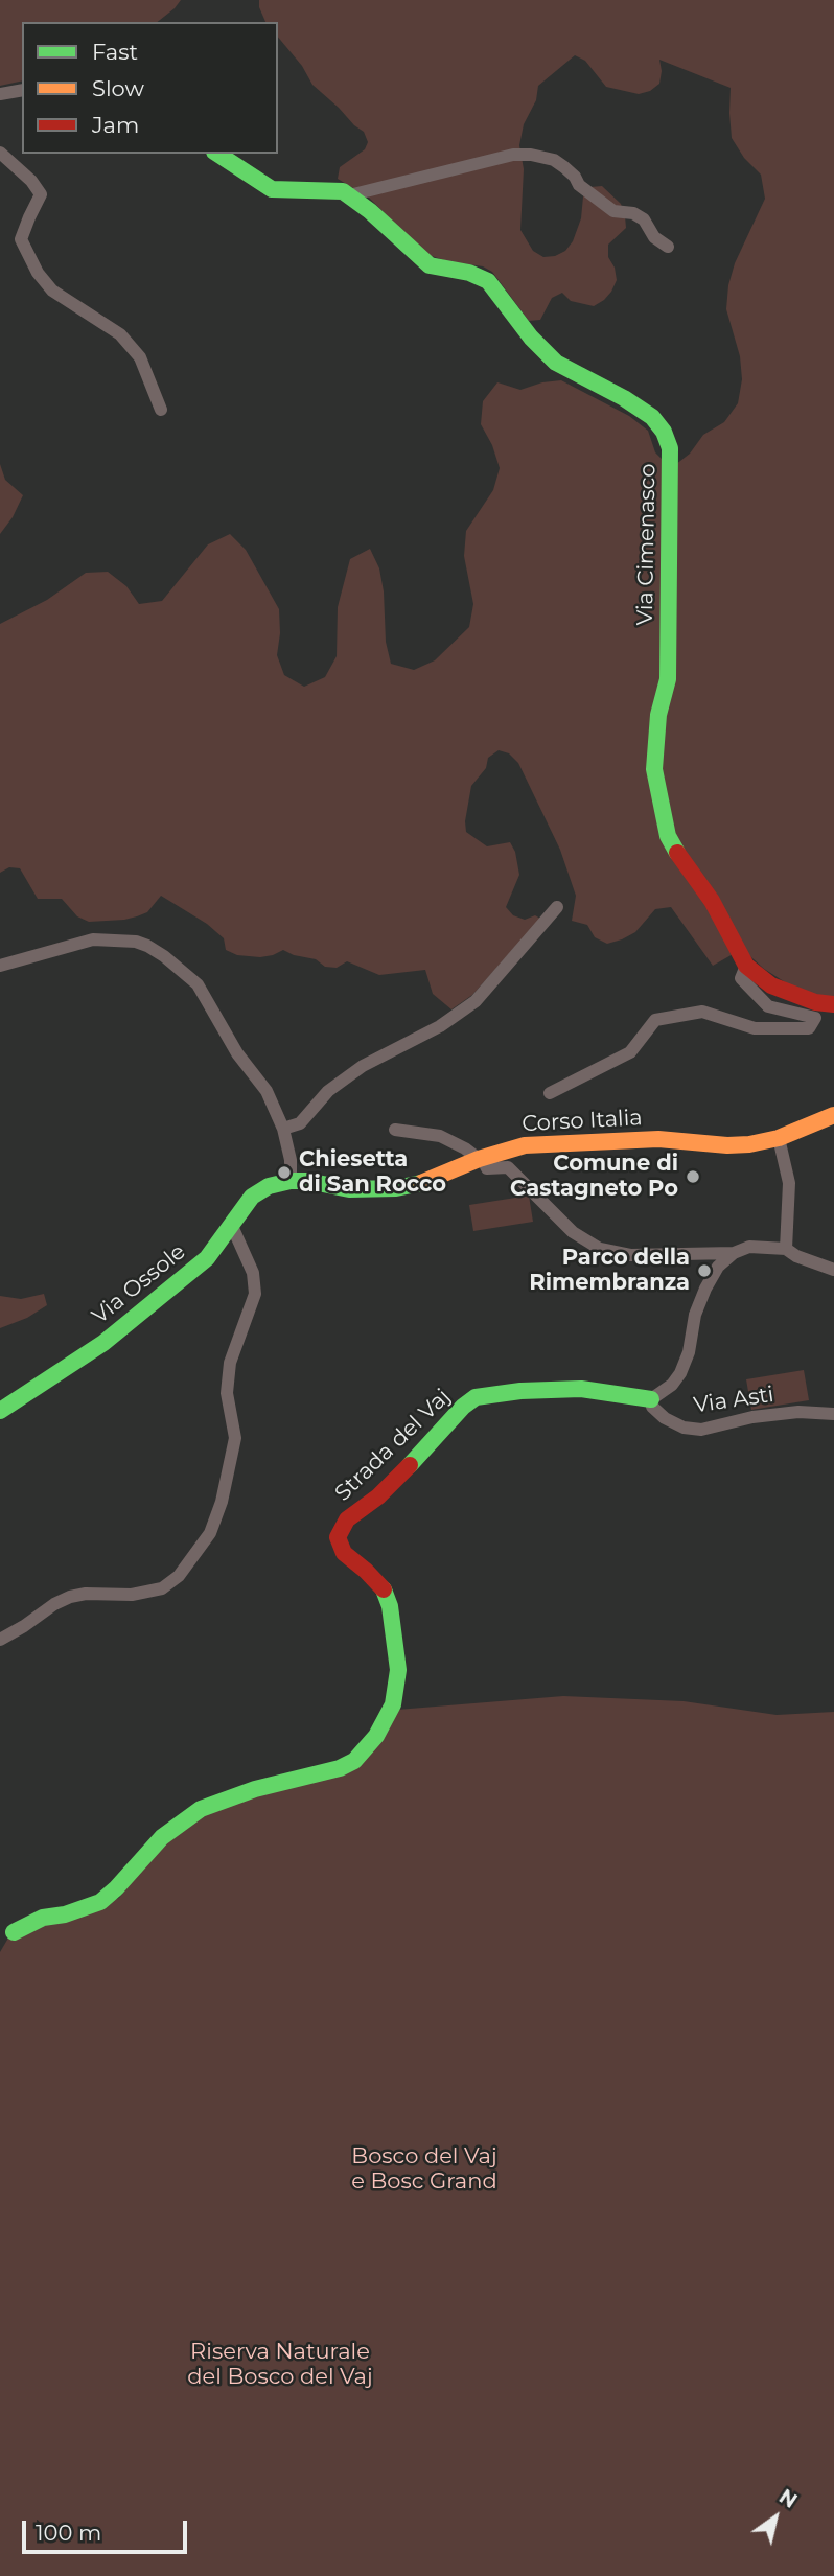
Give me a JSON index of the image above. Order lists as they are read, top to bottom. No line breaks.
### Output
{"streets":{"street":["Via Cimenasco","Corso Italia","Via Ossole","Via Asti","Strada del Vaj"]},"crossings":[["Corso Italia","Via Ossole"],["Via Asti","Strada del Vaj"]],"parks":["Bosco del Vaj e Bosc Grand","Riserva Naturale del Bosco del Vaj"],"places":["Chiesetta di San Rocco","Comune di Castagneto Po","Parco della Rimembranza"],"legend":["Fast","Slow","Jam"],"scale_bar":"100 m","north":"top right"}
